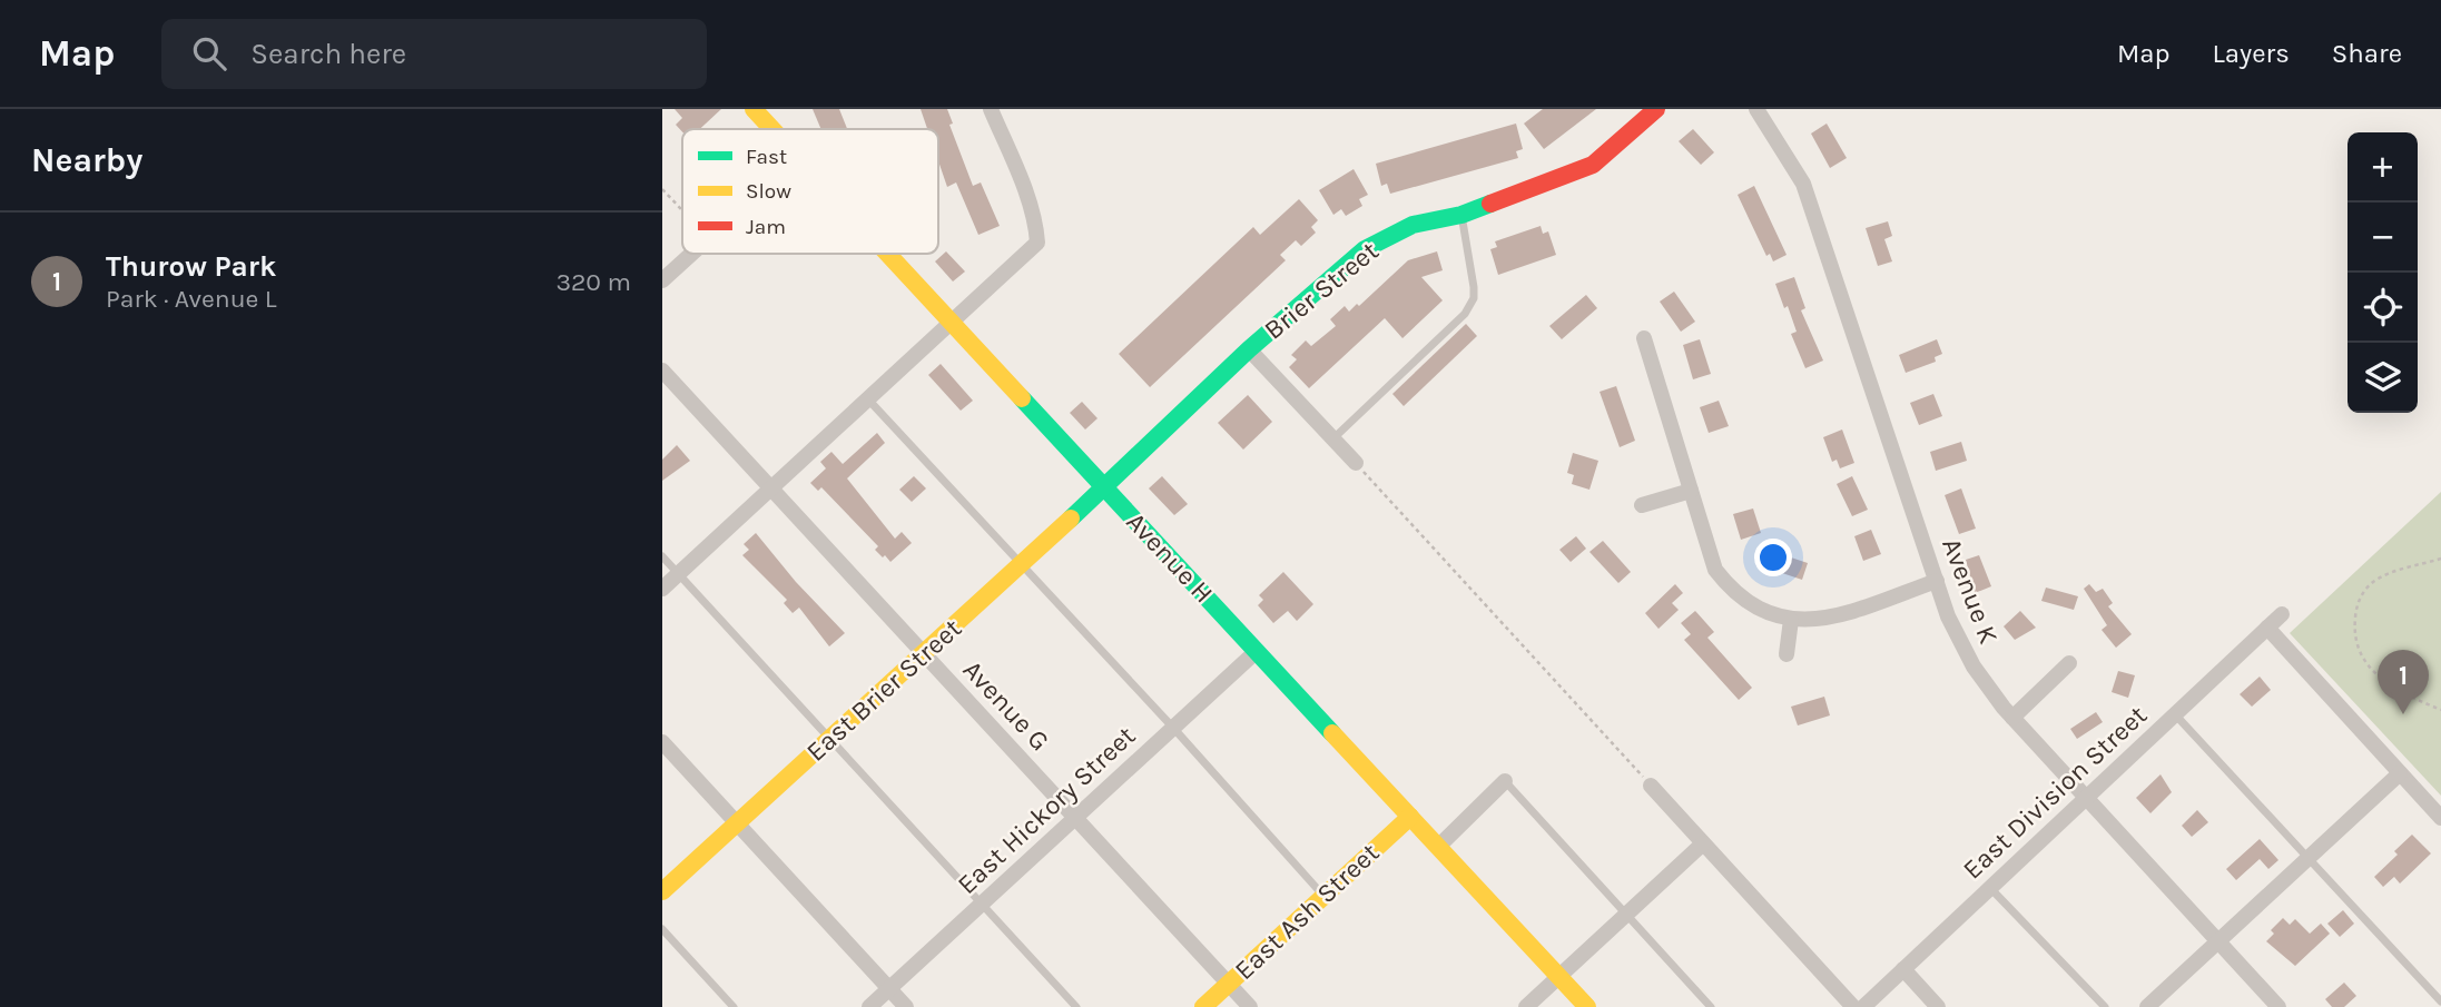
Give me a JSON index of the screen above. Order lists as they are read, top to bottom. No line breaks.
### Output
{"streets":{"street":["Brier Street","Avenue H","Avenue K","East Brier Street","Avenue G","East Division Street","East Hickory Street","East Ash Street"]},"crossings":[["Brier Street","Avenue H"],["Brier Street","East Brier Street"],["Avenue H","East Brier Street"],["Avenue H","East Hickory Street"],["Avenue H","East Ash Street"],["Avenue K","East Division Street"],["East Brier Street","Avenue G"],["Avenue G","East Hickory Street"],["Avenue G","East Ash Street"]],"legend":["Fast","Slow","Jam"],"page":{"header":"Map","search":"Search here","nav":["Map","Layers","Share"],"heading":"Nearby","map_buttons":["+","−"],"list":[{"mark":"1","name":"Thurow Park","note":"Park · Avenue L","value":"320 m"}],"pins":"1"}}
